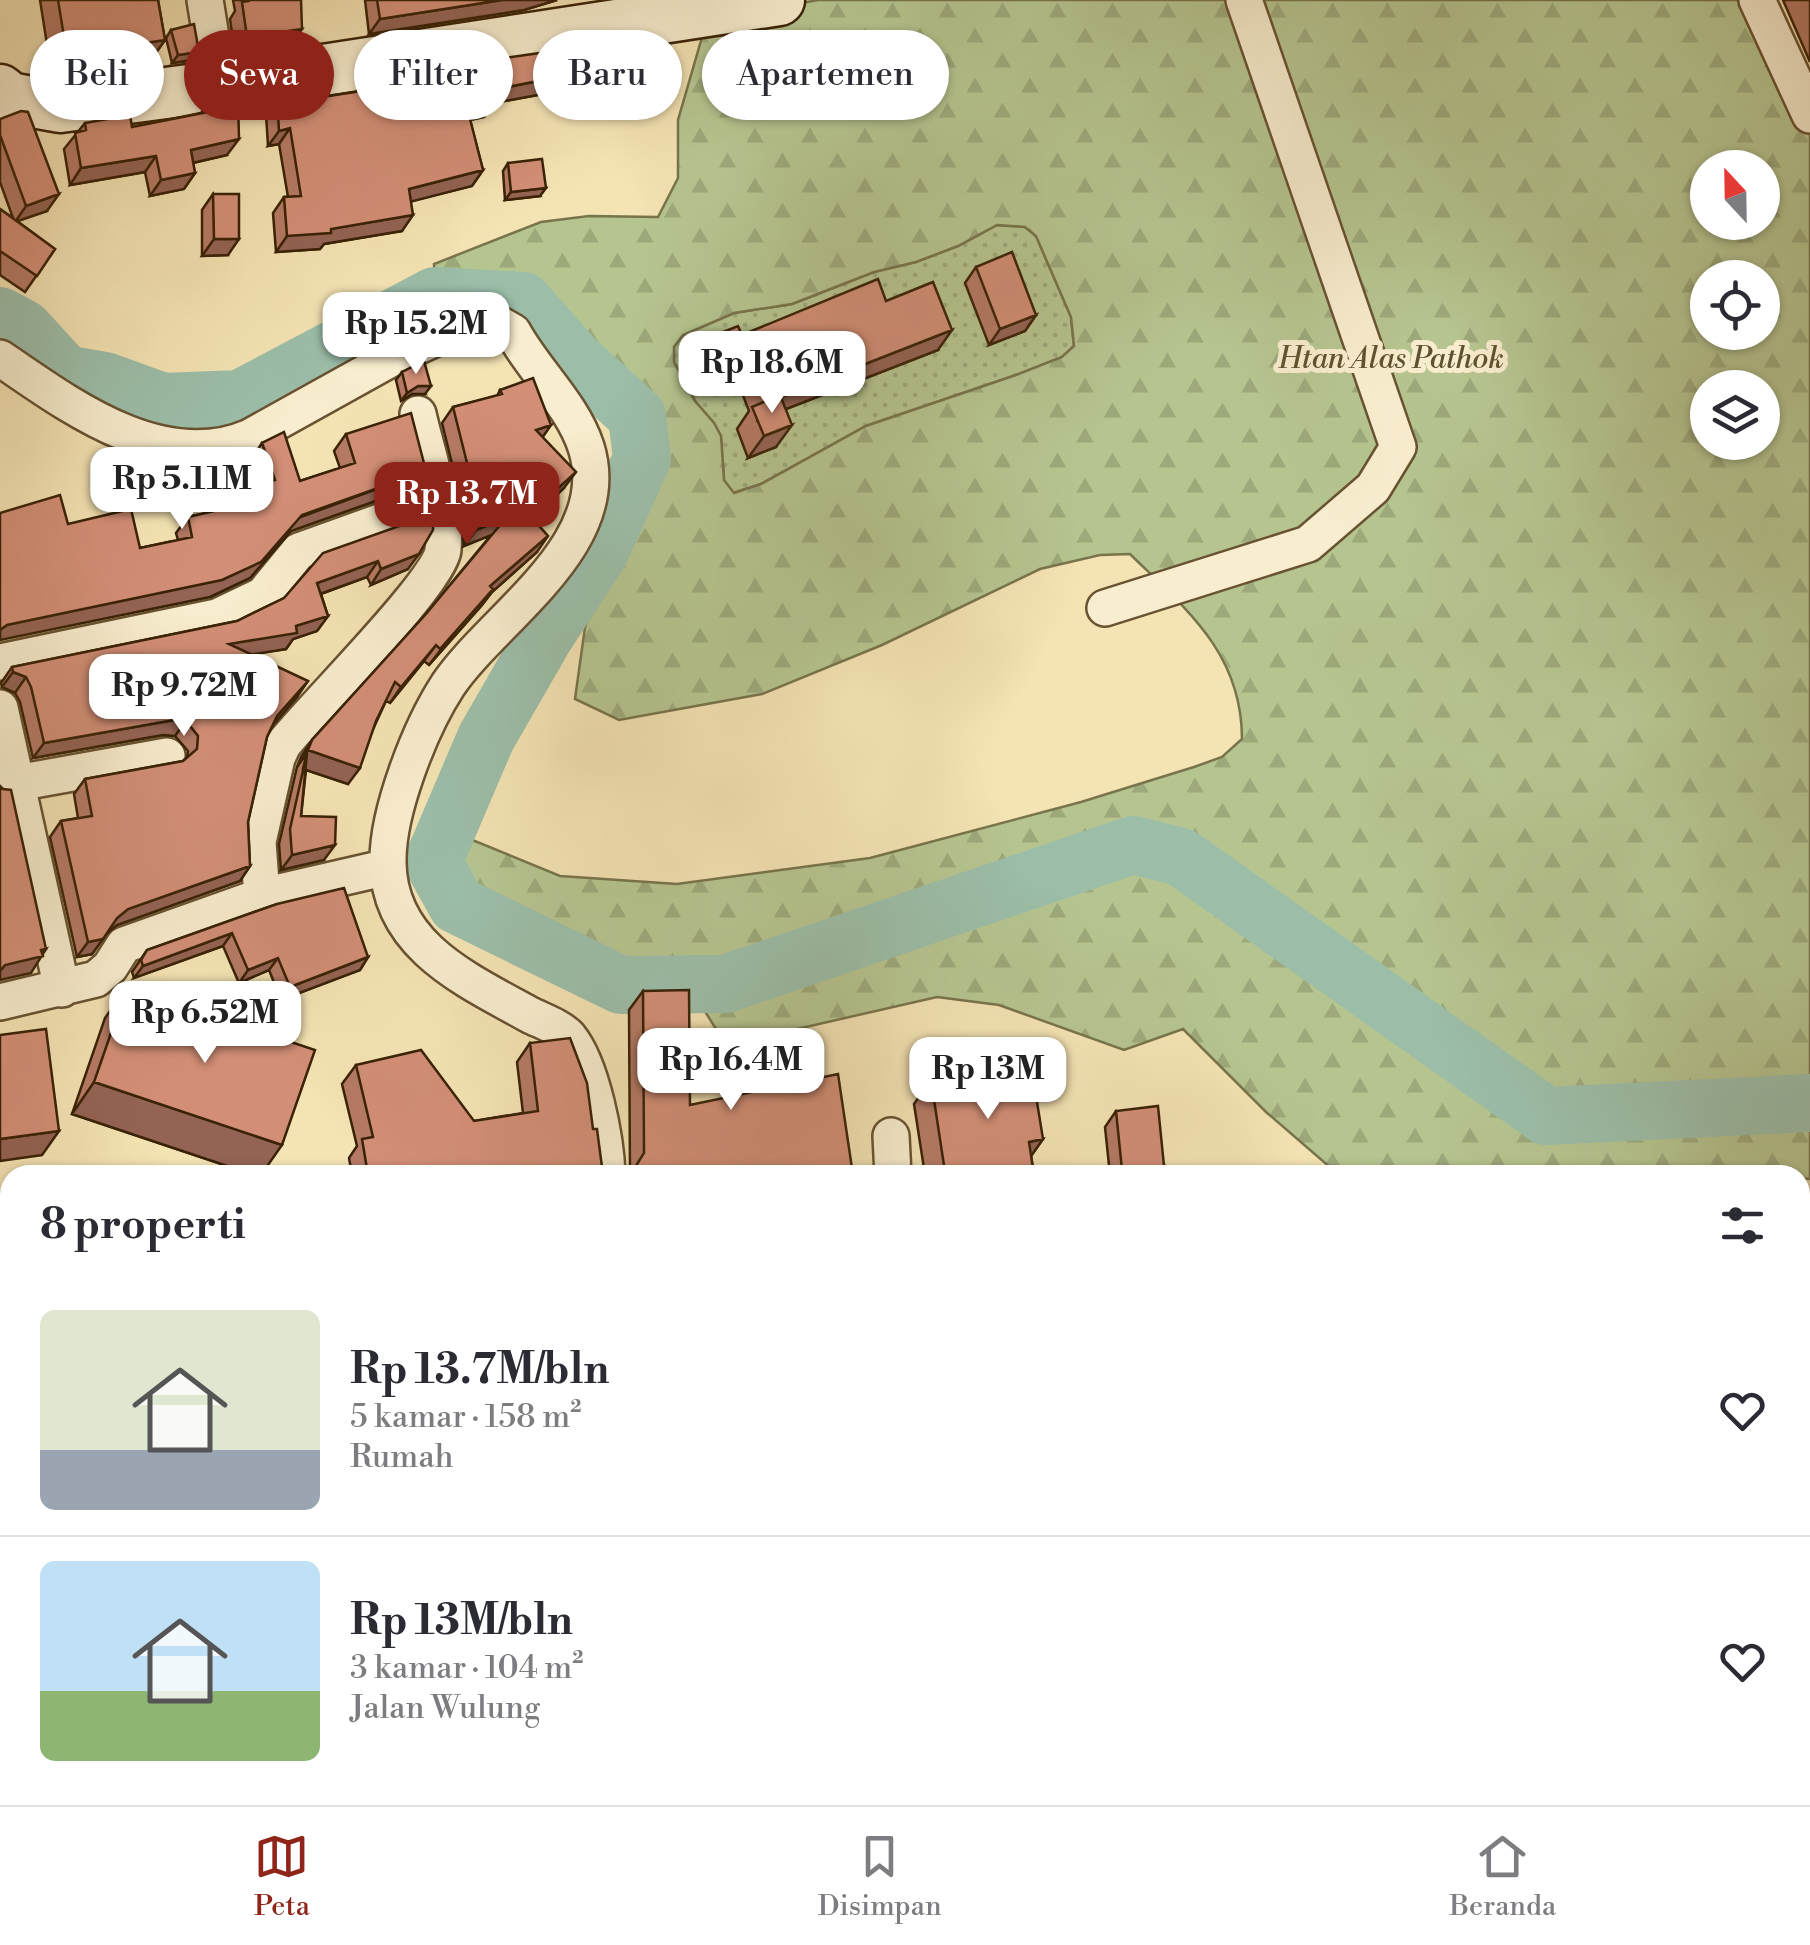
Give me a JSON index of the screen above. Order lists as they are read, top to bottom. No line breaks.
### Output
{"parks":["Htan Alas Pathok"],"north":"top","page":{"chip":["Beli","Sewa","Filter","Baru","Apartemen"],"price":["Rp 15.2M","Rp 18.6M","Rp 5.11M","Rp 13.7M","Rp 9.72M","Rp 6.52M","Rp 16.4M","Rp 13M"],"heading":"8 properti","list":[{"name":"Rp 13.7M/bln","note":"5 kamar · 158 m² · Rumah"},{"name":"Rp 13M/bln","note":"3 kamar · 104 m² · Jalan Wulung"}],"tabs":["Peta","Disimpan","Beranda"]}}
